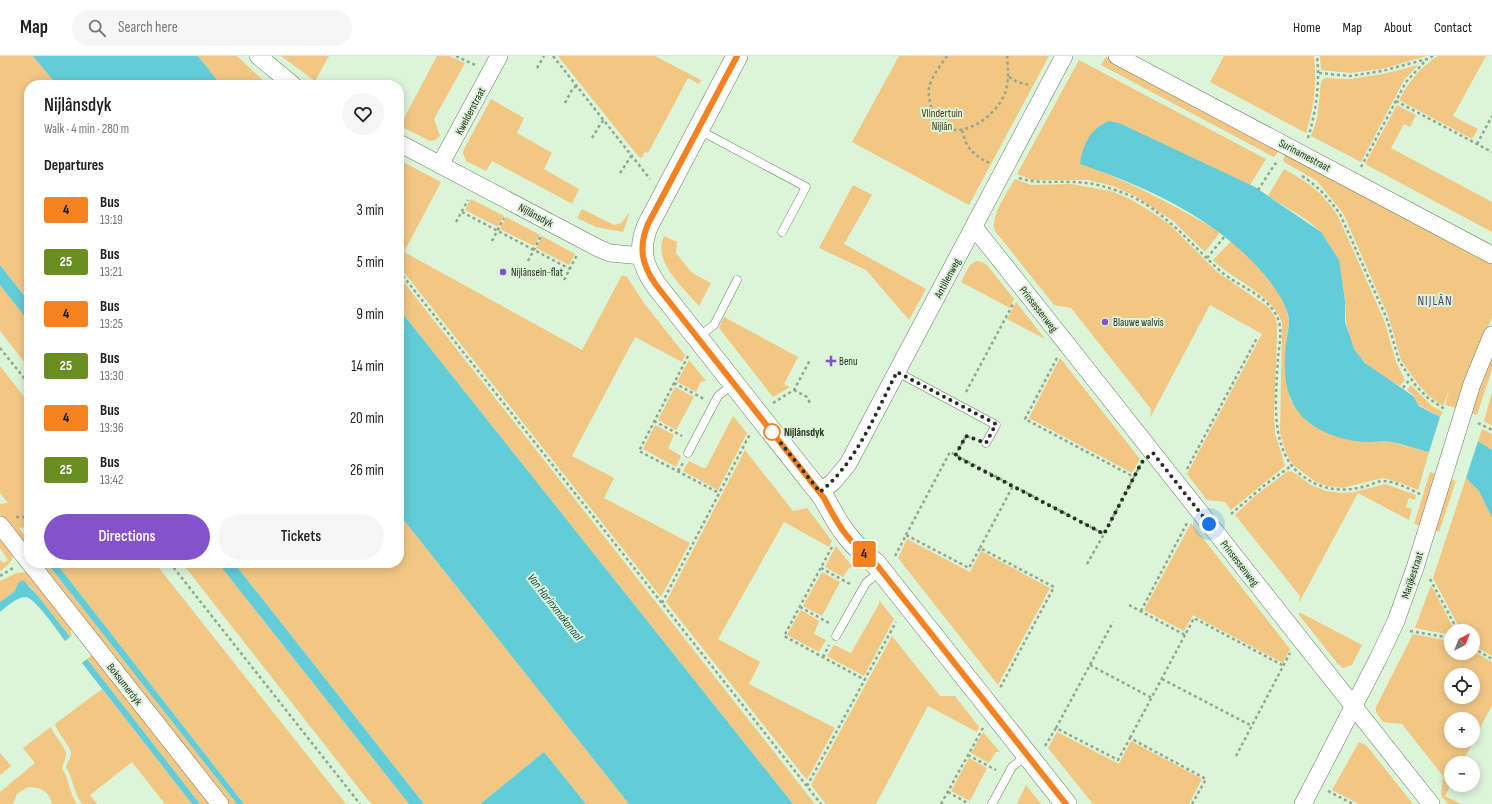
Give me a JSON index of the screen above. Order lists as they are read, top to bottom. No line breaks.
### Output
{"streets":{"street":["Kwelderstraat","Surinamestraat","Nijlânsdyk","Antillenweg","Prinsessenweg","Marijkestraat","Boksumerdyk"]},"crossings":[["Kwelderstraat","Nijlânsdyk"],["Antillenweg","Prinsessenweg"],["Prinsessenweg","Marijkestraat"]],"districts":["NIJLÂN"],"water":["Van Harinxmakanaal"],"parks":["Vlindertuin Nijlân"],"places":{"other":["Nijlânsein-flat","Blauwe walvis","Nijlânsdyk"],"health":["Benu"]},"lines":["bus line 4"],"north":"top right","page":{"header":"Map","search":"Search here","nav":["Home","Map","About","Contact"],"on_map":"4","heading":[["Nijlânsdyk","Walk · 4 min · 280 m"],"Departures"],"list":[{"mark":"4","name":"Bus","note":"13:19","value":"3 min"},{"mark":"25","name":"Bus","note":"13:21","value":"5 min"},{"mark":"4","name":"Bus","note":"13:25","value":"9 min"},{"mark":"25","name":"Bus","note":"13:30","value":"14 min"},{"mark":"4","name":"Bus","note":"13:36","value":"20 min"},{"mark":"25","name":"Bus","note":"13:42","value":"26 min"}],"buttons":["Directions","Tickets"],"map_buttons":["+","−"]}}
